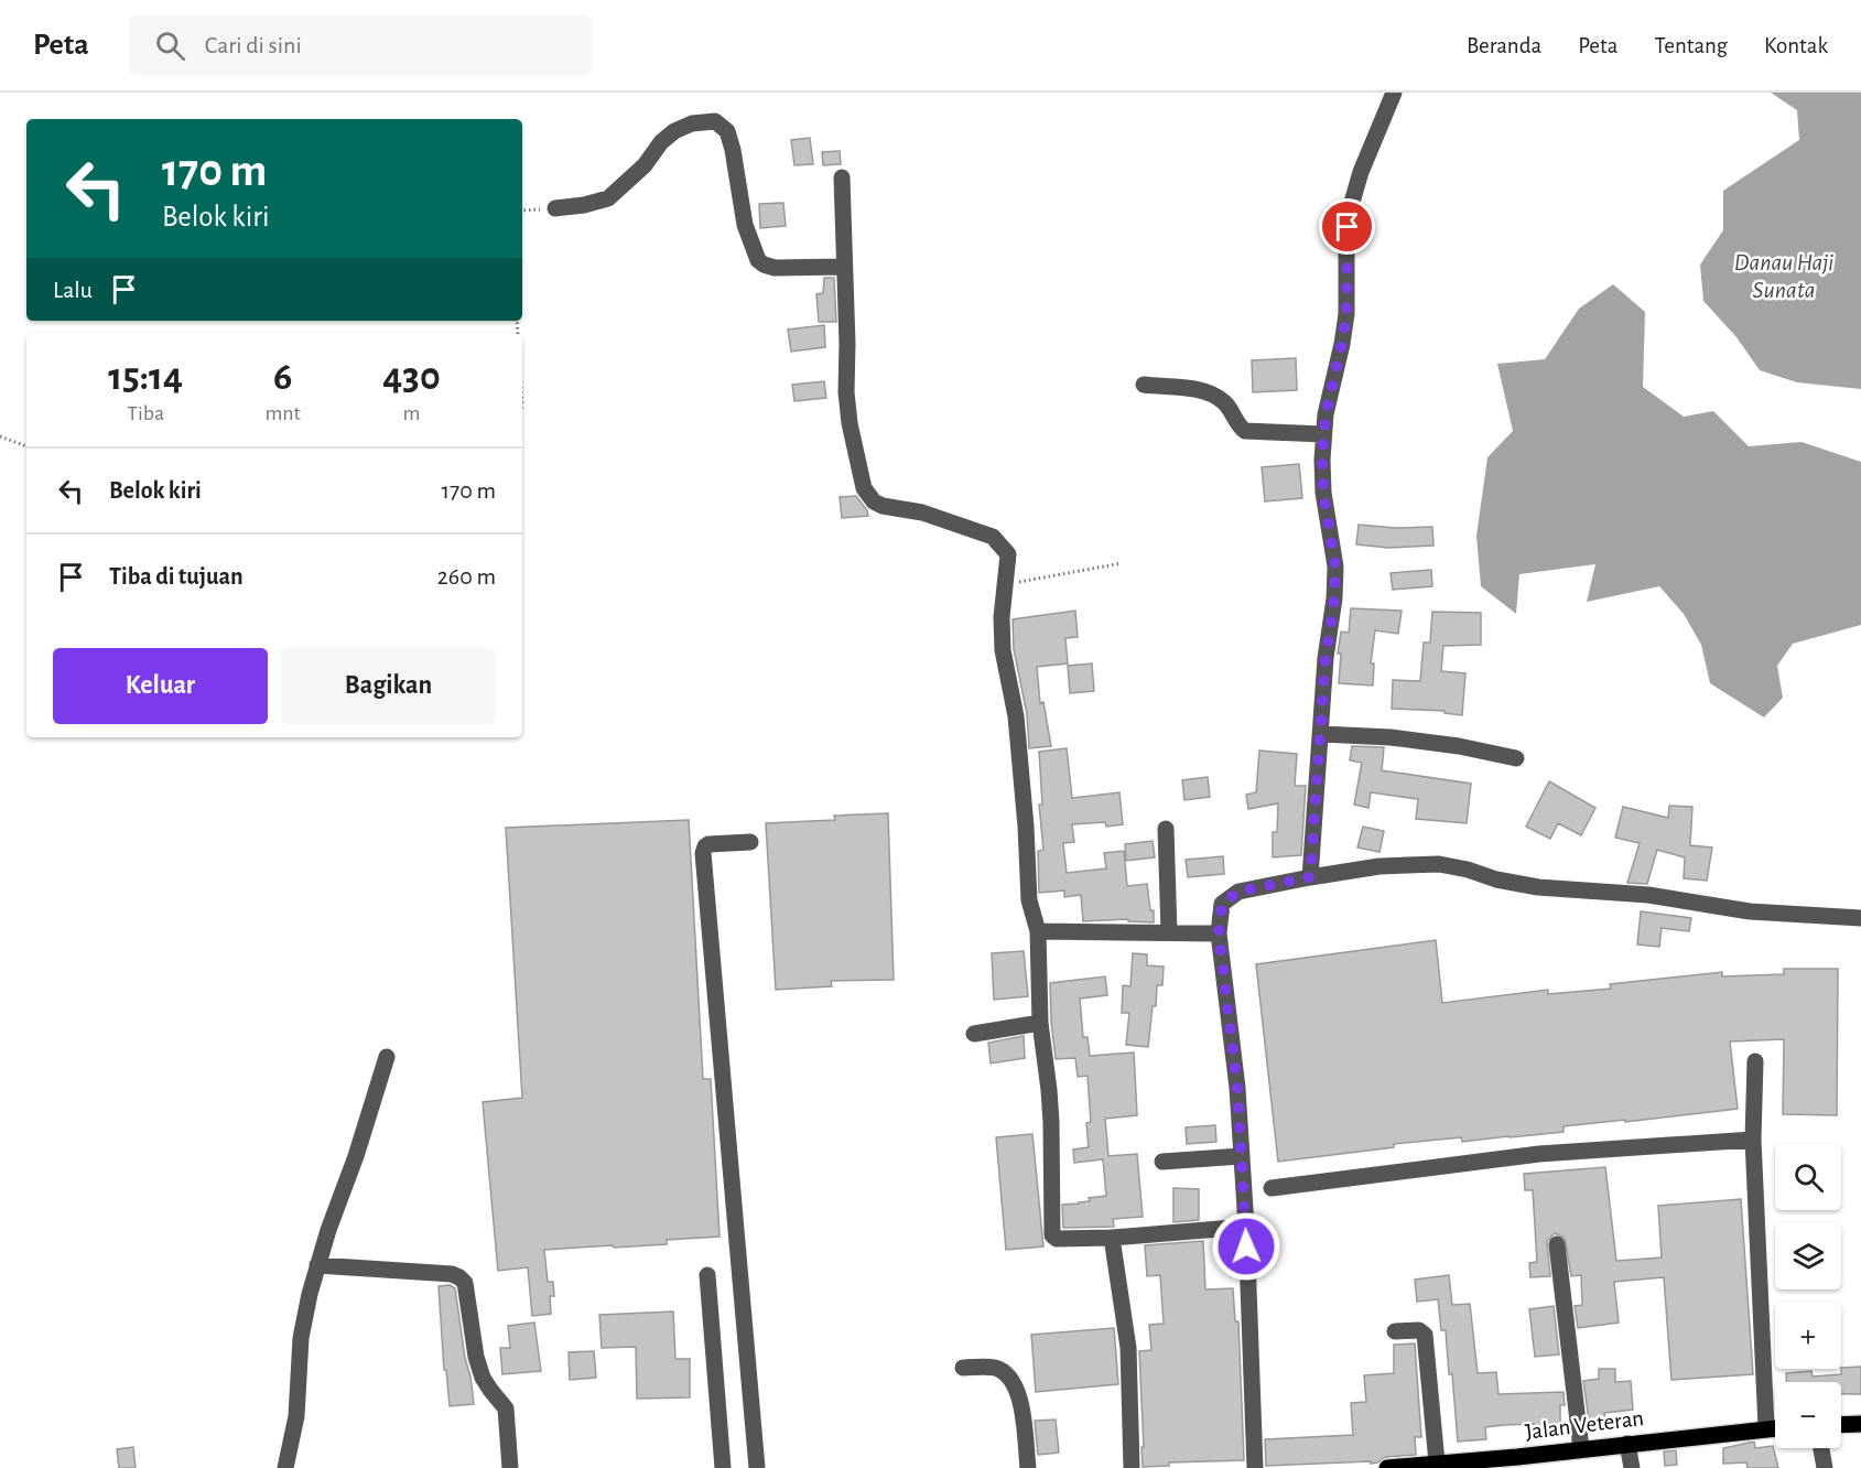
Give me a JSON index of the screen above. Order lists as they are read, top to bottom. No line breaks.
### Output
{"streets":{"main road":["Jalan Veteran"]},"water":["Danau Haji Sunata"],"page":{"header":"Peta","search":"Cari di sini","nav":["Beranda","Peta","Tentang","Kontak"],"turn":["170 m","Belok kiri"],"then":"Lalu","eta":["15:14","Tiba","6","mnt","430","m"],"list":[{"name":"Belok kiri","value":"170 m"},{"name":"Tiba di tujuan","value":"260 m"}],"buttons":["Keluar","Bagikan"],"map_buttons":["+","−"]}}
